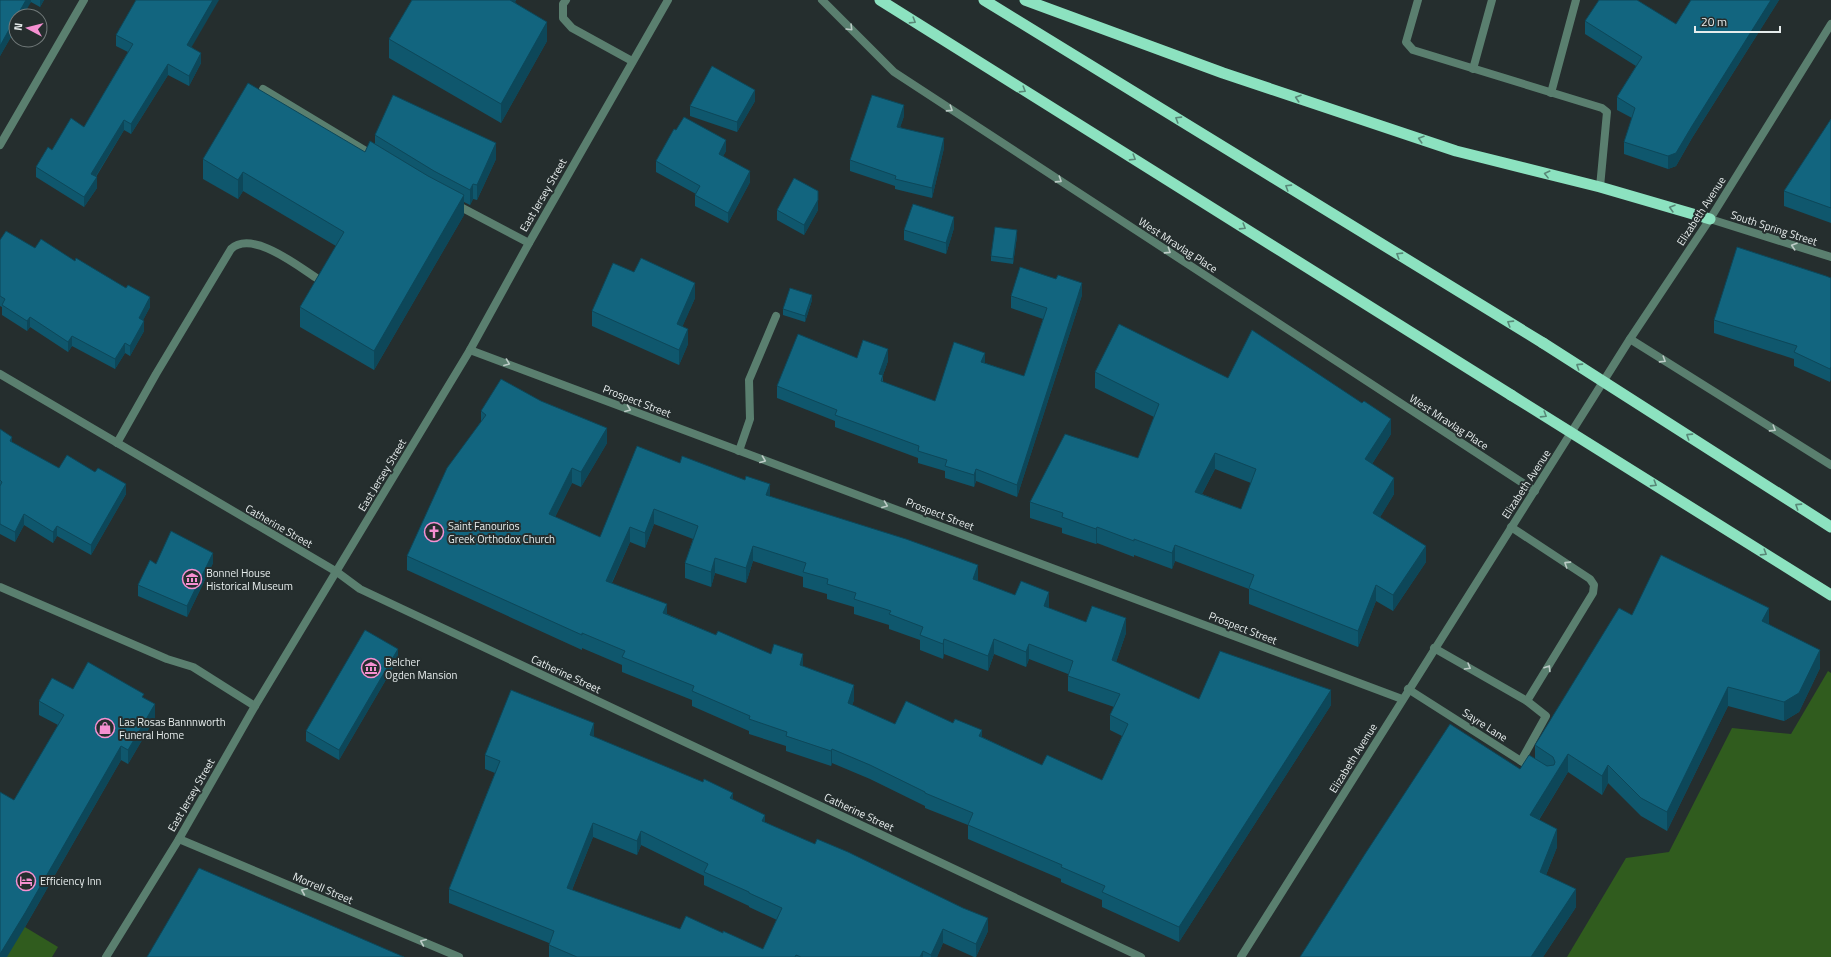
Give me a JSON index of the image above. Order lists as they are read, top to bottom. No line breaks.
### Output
{"streets":{"street":["East Jersey Street","Elizabeth Avenue","South Spring Street","West Mravlag Place","Prospect Street","Catherine Street","Sayre Lane","Morrell Street"]},"crossings":[["East Jersey Street","Prospect Street"],["East Jersey Street","Catherine Street"],["East Jersey Street","Morrell Street"],["Elizabeth Avenue","South Spring Street"],["Elizabeth Avenue","West Mravlag Place"],["Elizabeth Avenue","Prospect Street"],["Elizabeth Avenue","Sayre Lane"]],"one_way":["South Spring Street","West Mravlag Place","Prospect Street","Morrell Street"],"places":{"church":["Saint Fanourios Greek Orthodox Church"],"museum":["Bonnel House Historical Museum","Belcher Ogden Mansion"],"shop":["Las Rosas Bannnworth Funeral Home"],"hotel":["Efficiency Inn"]},"scale_bar":"20 m","north":"left"}
